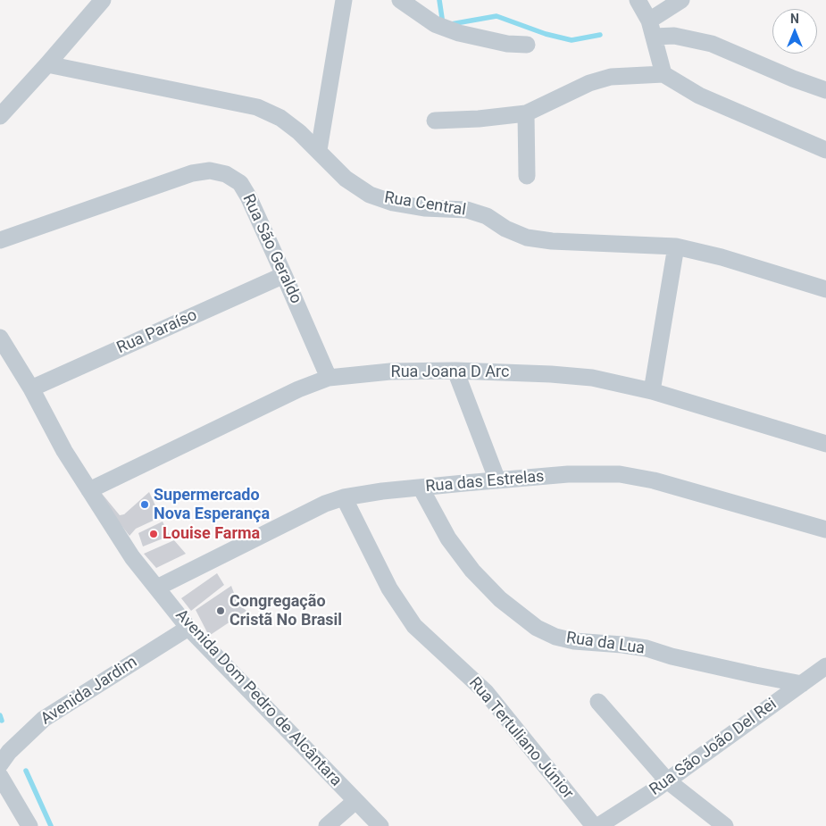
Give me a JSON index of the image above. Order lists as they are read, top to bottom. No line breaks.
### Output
{"streets":{"street":["Rua Central","Rua São Geraldo","Rua Paraíso","Rua Joana D Arc","Rua das Estrelas","Rua da Lua","Avenida Jardim","Avenida Dom Pedro de Alcântara","Rua Tertuliano Júnior","Rua São João Del Rei"]},"crossings":[["Rua São Geraldo","Rua Paraíso"],["Rua São Geraldo","Rua Joana D Arc"],["Rua Paraíso","Avenida Dom Pedro de Alcântara"],["Rua Joana D Arc","Avenida Dom Pedro de Alcântara"],["Rua das Estrelas","Rua da Lua"],["Rua das Estrelas","Avenida Dom Pedro de Alcântara"],["Rua das Estrelas","Rua Tertuliano Júnior"],["Rua da Lua","Rua São João Del Rei"],["Avenida Jardim","Avenida Dom Pedro de Alcântara"]],"places":["Supermercado Nova Esperança","Louise Farma","Congregação Cristã No Brasil"],"north":"top"}
